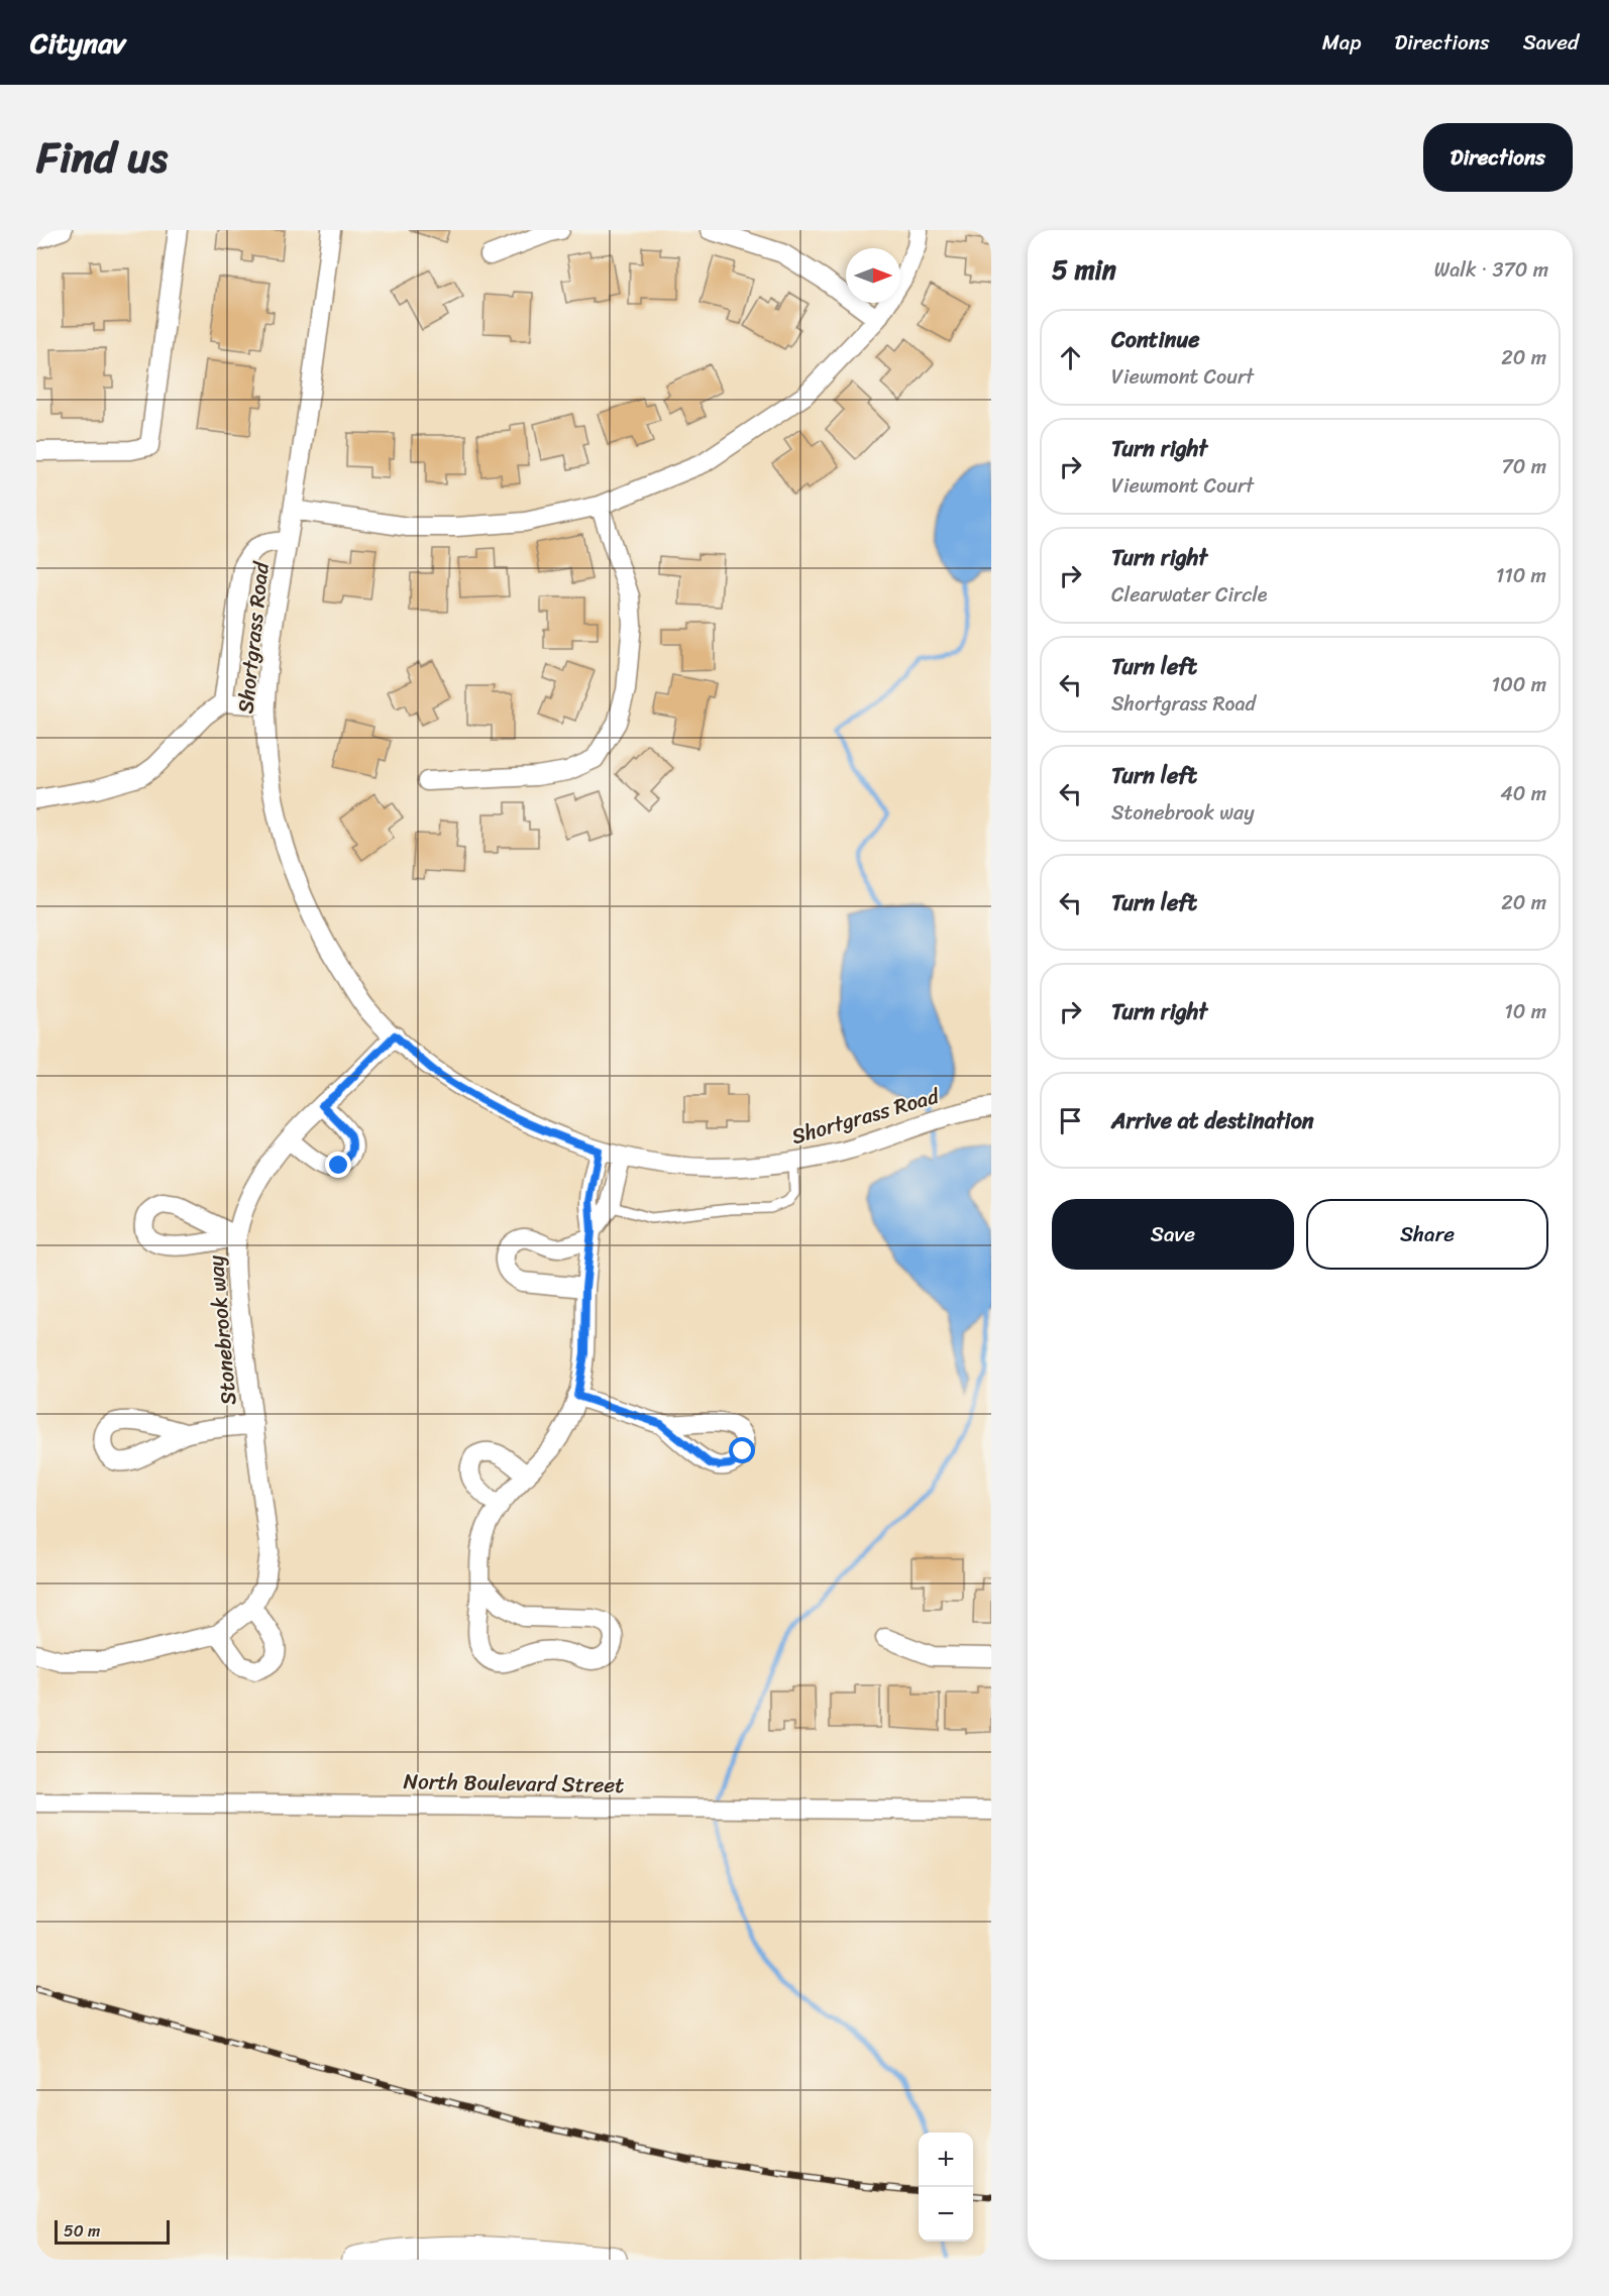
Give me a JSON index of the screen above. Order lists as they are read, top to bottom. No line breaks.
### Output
{"streets":{"street":["Shortgrass Road","Stonebrook way","North Boulevard Street"]},"crossings":[["Shortgrass Road","Stonebrook way"]],"scale_bar":"50 m","north":"right","page":{"header":"Citynav","nav":["Map","Directions","Saved"],"title":"Find us","buttons":["Directions",["Save","Share"]],"heading":["5 min","Walk · 370 m"],"list":[["Continue","Viewmont Court","20 m"],["Turn right","Viewmont Court","70 m"],["Turn right","Clearwater Circle","110 m"],["Turn left","Shortgrass Road","100 m"],["Turn left","Stonebrook way","40 m"],["Turn left","20 m"],["Turn right","10 m"],"Arrive at destination"],"map_buttons":["+","−"],"scale":"50 m"}}
